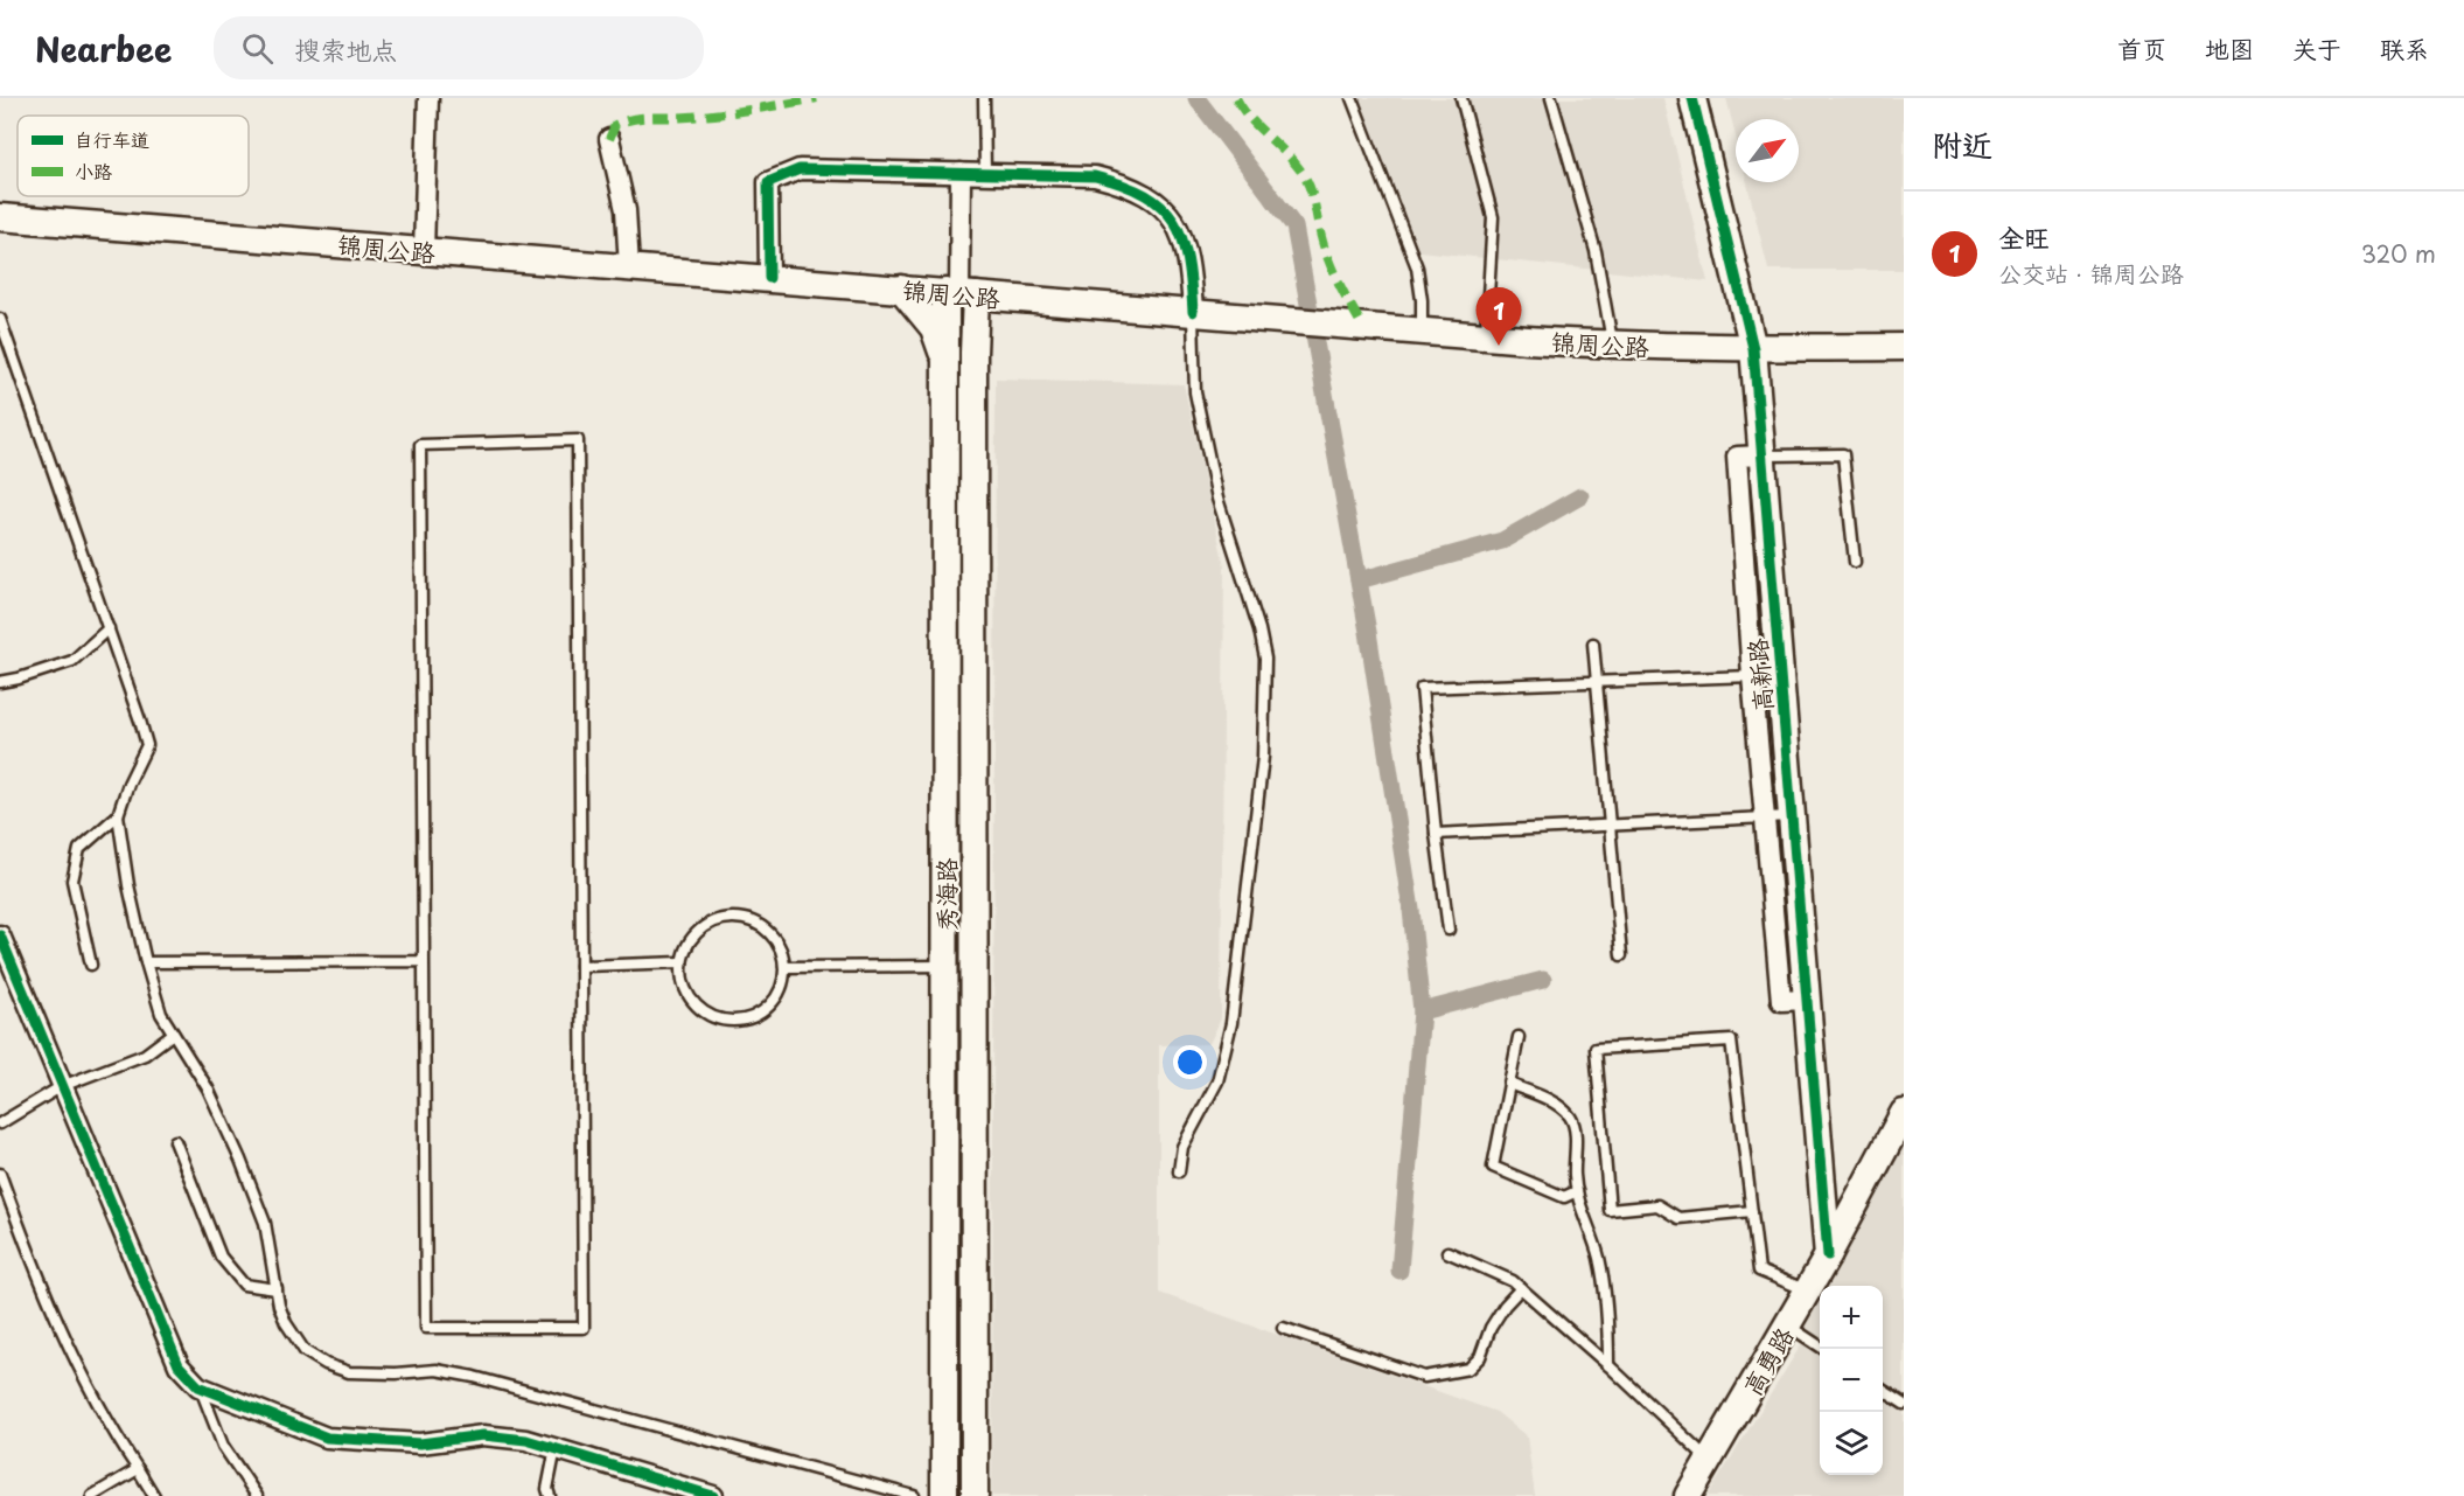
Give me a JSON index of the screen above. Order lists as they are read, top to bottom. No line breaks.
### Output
{"streets":{"main road":["锦周公路","高新路","秀海路","高勇路"]},"crossings":[["锦周公路","高新路"],["锦周公路","秀海路"],["高新路","高勇路"]],"legend":["自行车道","小路"],"north":"top right","page":{"header":"Nearbee","search":"搜索地点","nav":["首页","地图","关于","联系"],"heading":"附近","list":[{"mark":"1","name":"全旺","note":"公交站 · 锦周公路","value":"320 m"}],"pins":"1","map_buttons":["+","−"]}}
